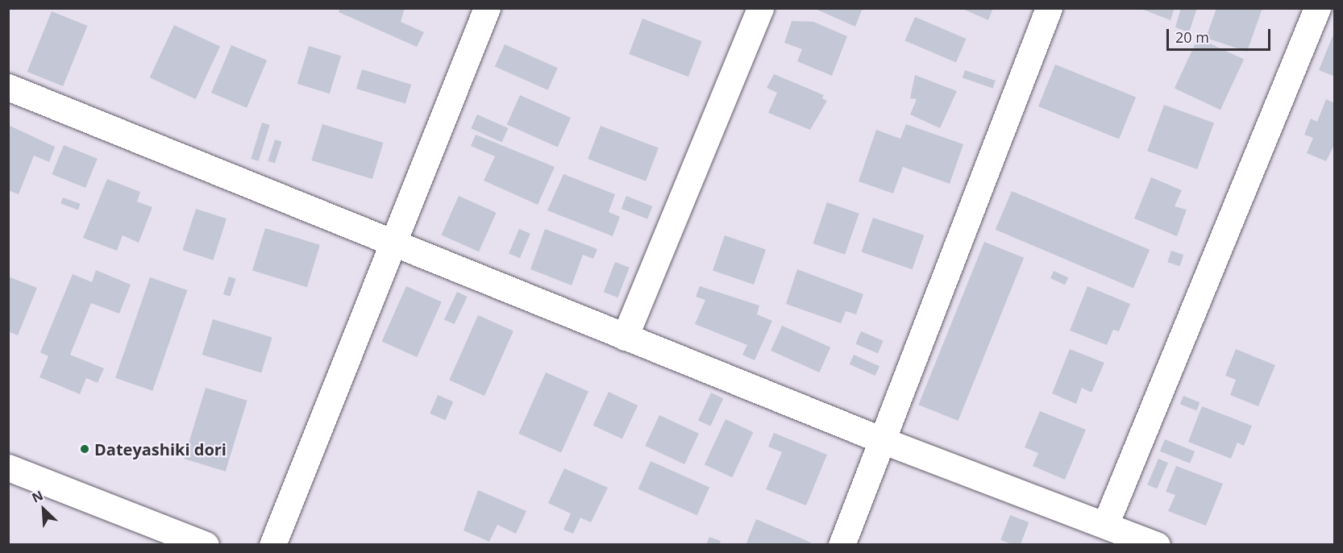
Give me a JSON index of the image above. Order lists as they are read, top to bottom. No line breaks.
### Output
{"places":["Dateyashiki dori"],"scale_bar":"20 m","north":"top left"}
